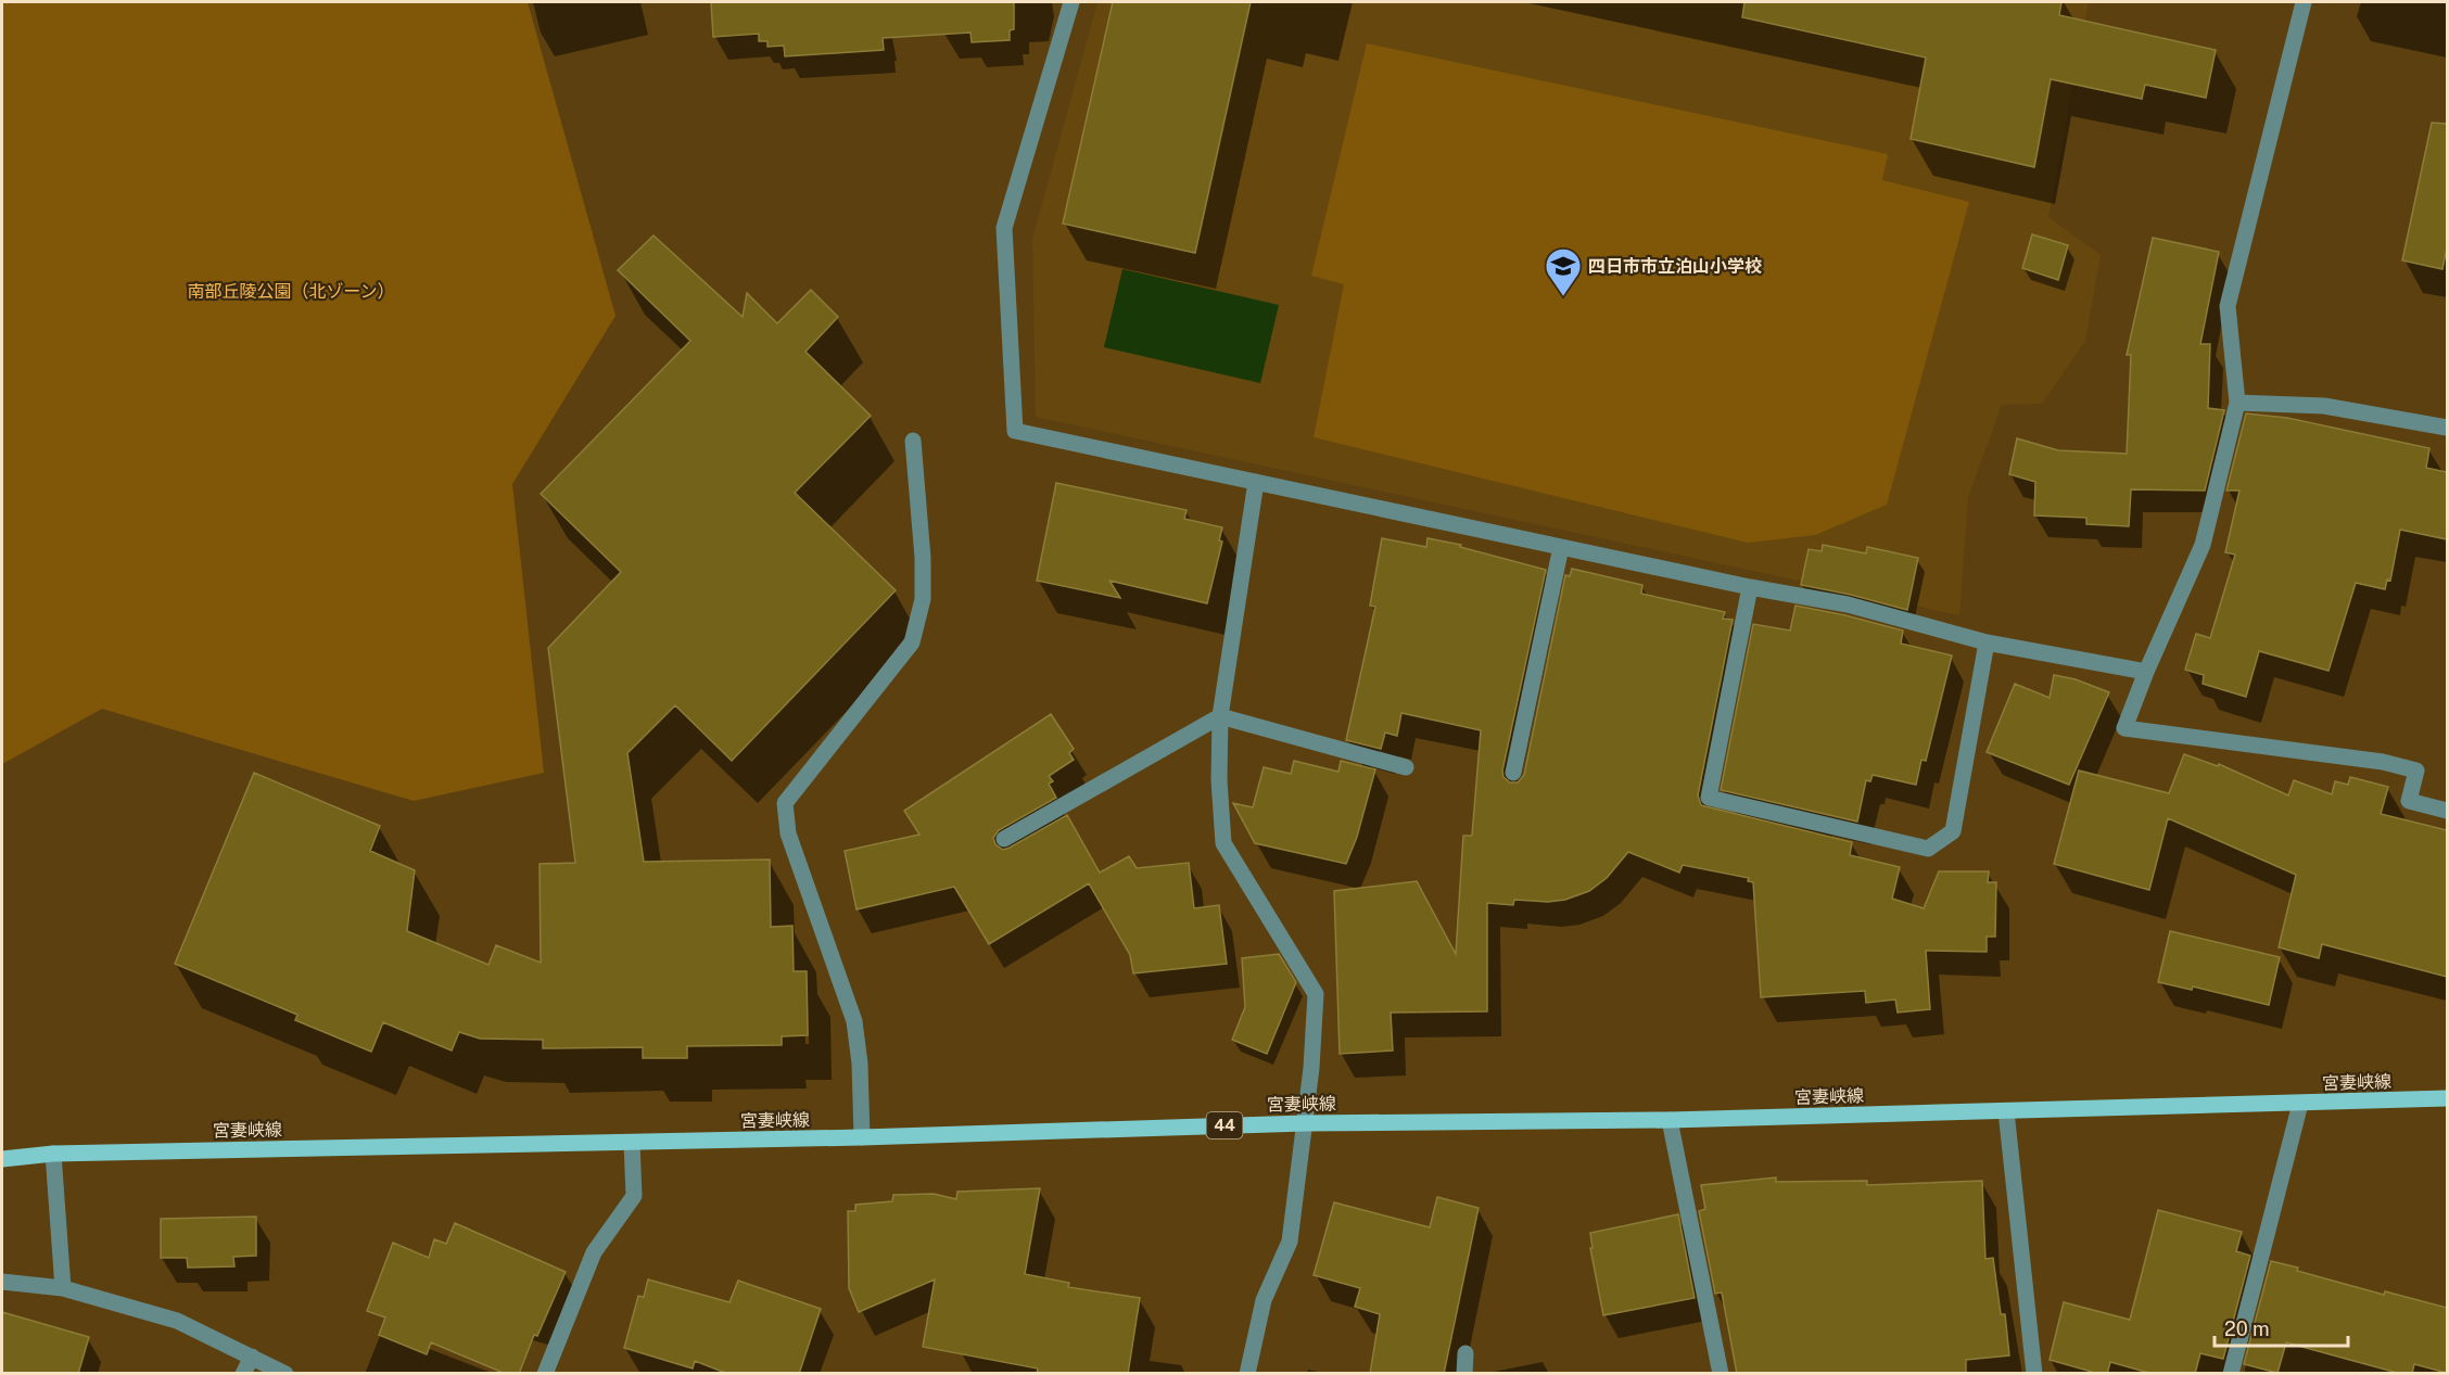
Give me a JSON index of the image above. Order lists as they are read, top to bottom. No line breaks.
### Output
{"streets":{"main road":["宮妻峡線","44"]},"parks":["南部丘陵公園（北ゾーン）"],"places":{"school or university":["四日市市立泊山小学校"]},"scale_bar":"20 m"}
